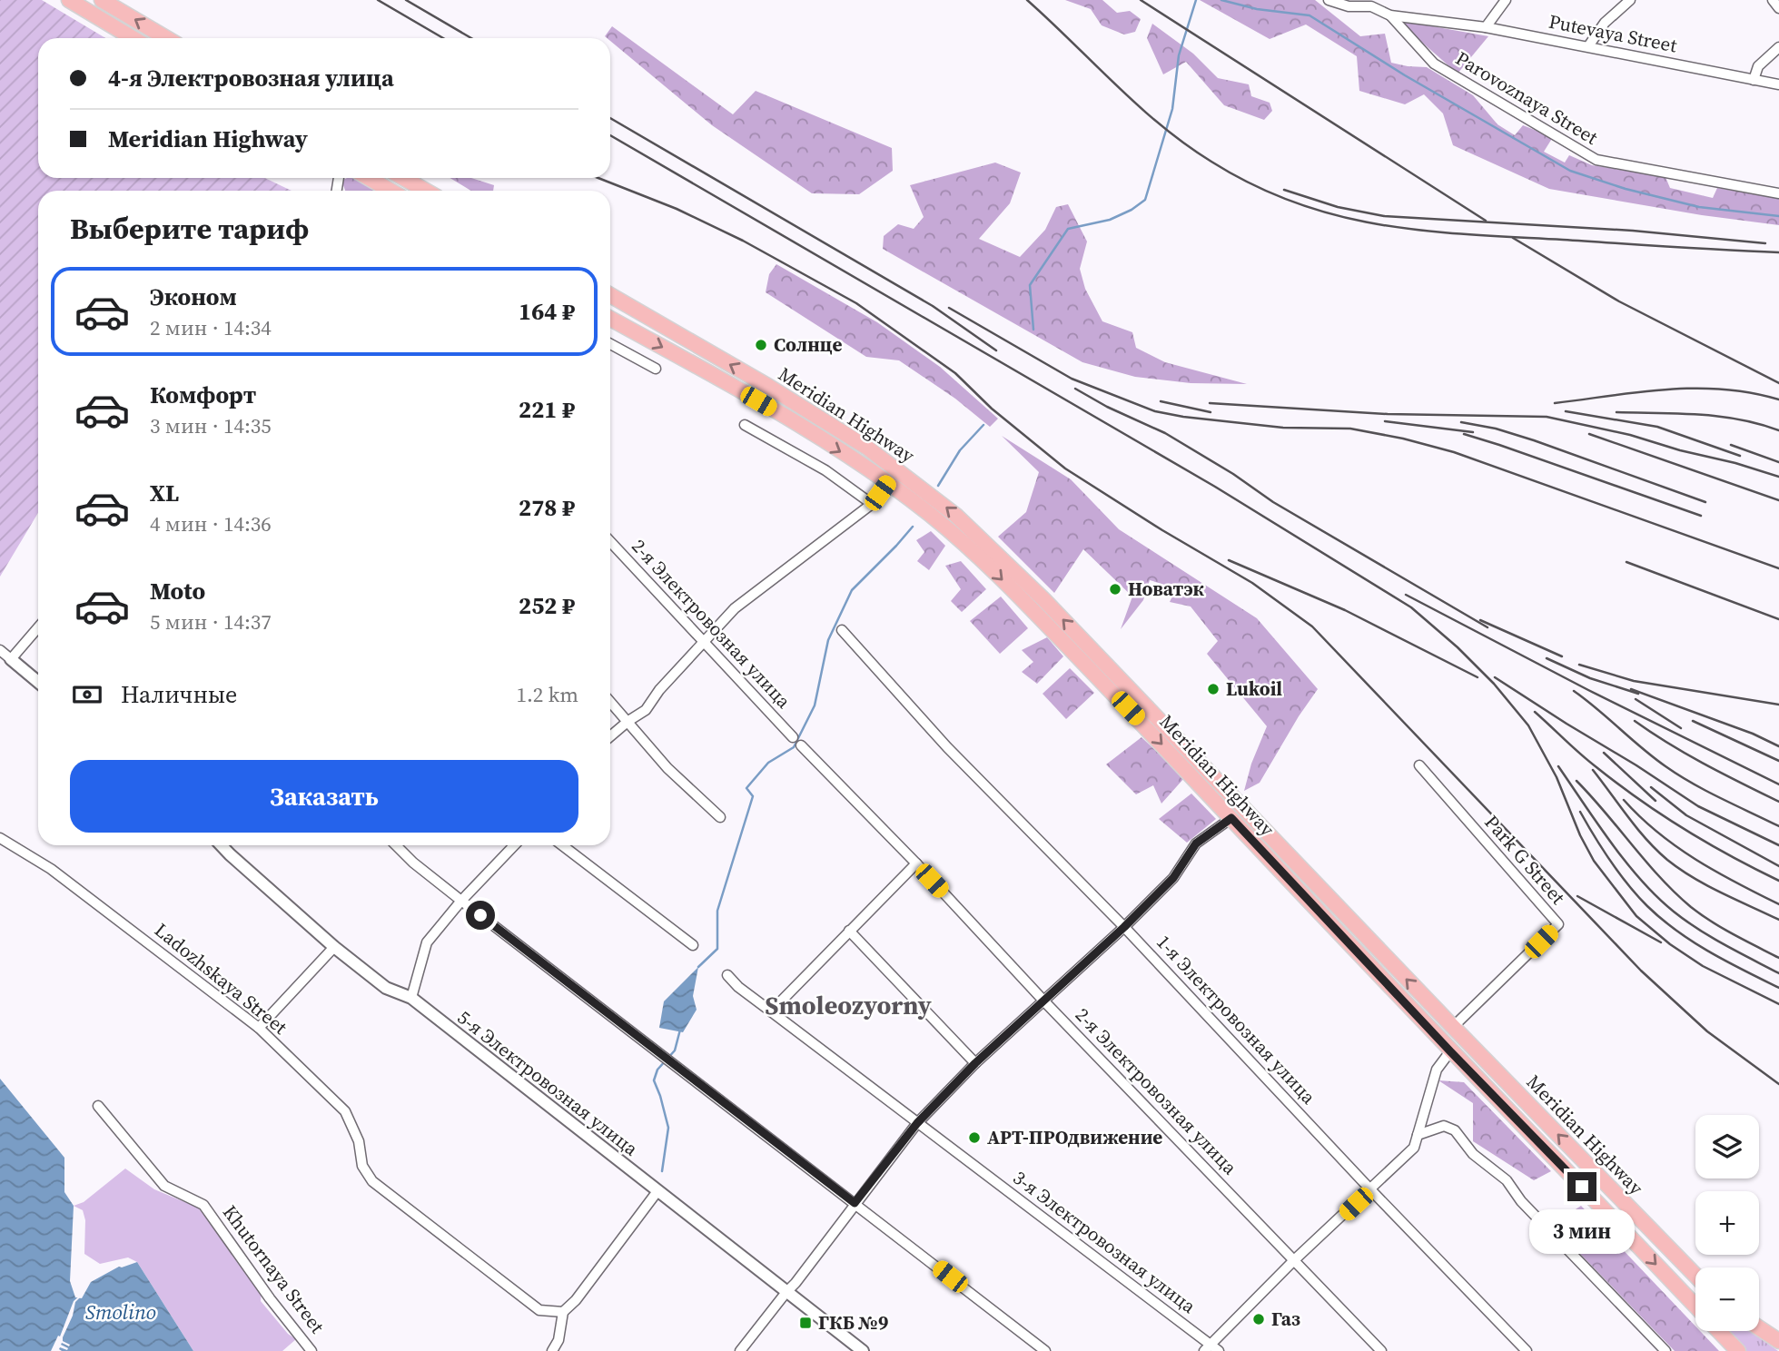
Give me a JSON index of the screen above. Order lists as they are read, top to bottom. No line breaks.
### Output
{"streets":{"main road":["Meridian Highway"],"street":["Putevaya Street","Parovoznaya Street","2-я Электровозная улица","Park G Street","Ladozhskaya Street","1-я Электровозная улица","5-я Электровозная улица","3-я Электровозная улица","Khutornaya Street"]},"crossings":[["Putevaya Street","Parovoznaya Street"],["Meridian Highway","Park G Street"]],"districts":["Smoleozyorny"],"water":["Smolino"],"places":{"other":["Солнце","Новатэк","Lukoil","АРТ-ПРОдвижение","Газ"],"transit":["ГКБ №9"]},"page":{"banner":["4-я Электровозная улица","Meridian Highway"],"heading":"Выберите тариф","list":[{"name":"Эконом","note":"2 мин · 14:34","value":"164 ₽"},{"name":"Комфорт","note":"3 мин · 14:35","value":"221 ₽"},{"name":"XL","note":"4 мин · 14:36","value":"278 ₽"},{"name":"Moto","note":"5 мин · 14:37","value":"252 ₽"}],"pay":["Наличные","1.2 km"],"buttons":"Заказать","map_buttons":["+","−"],"bubble":"3 мин"}}
